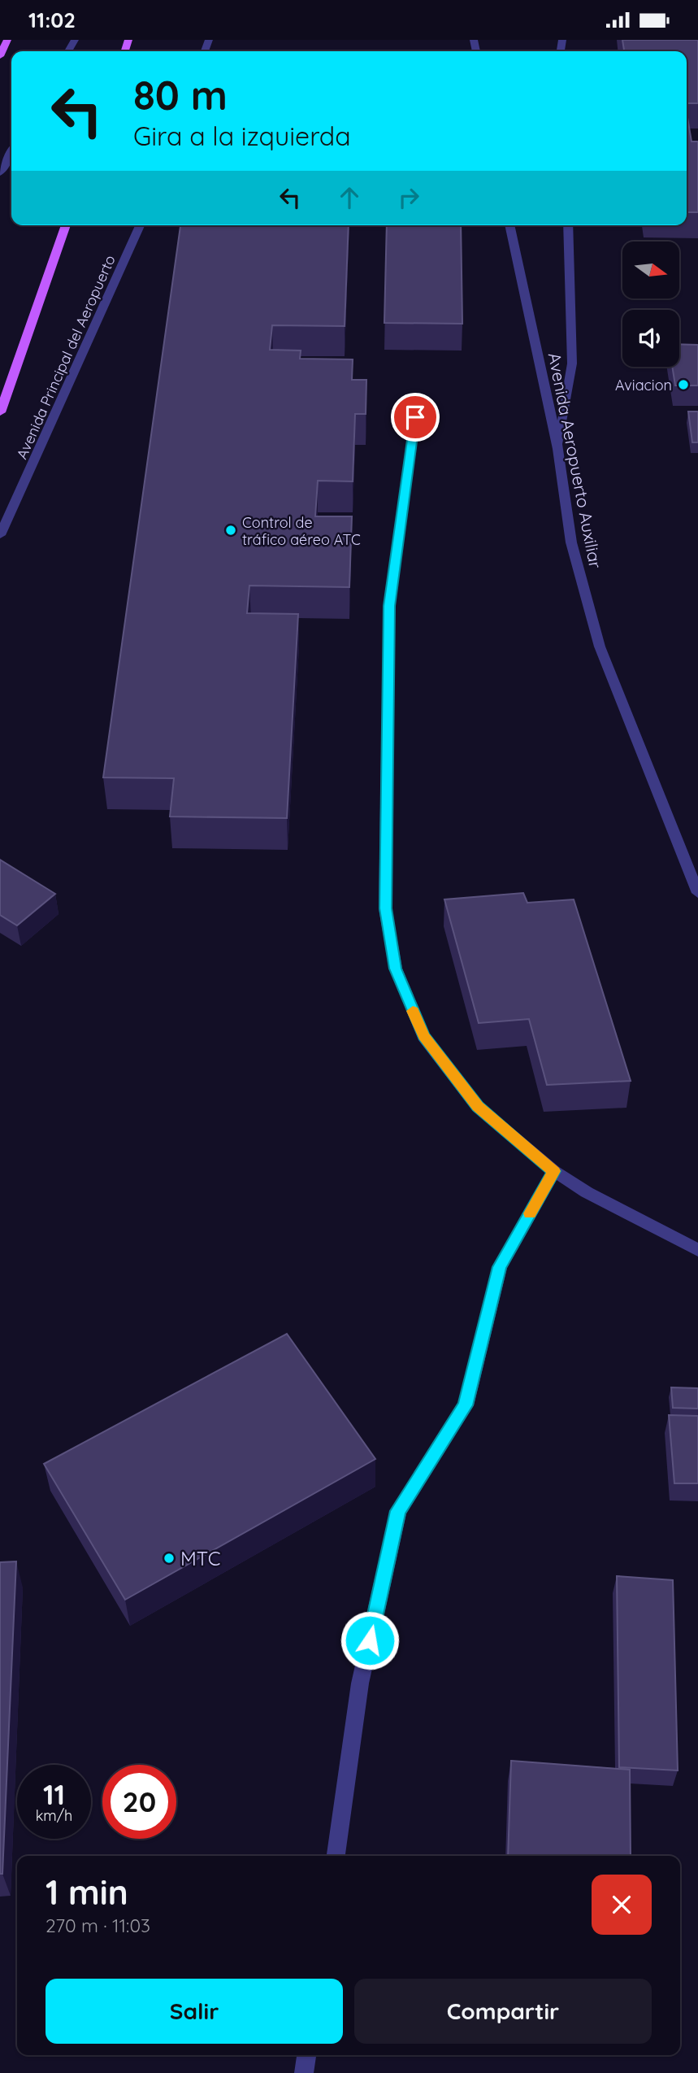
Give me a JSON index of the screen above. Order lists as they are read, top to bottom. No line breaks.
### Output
{"streets":{"lane":["Avenida Principal del Aeropuerto","Avenida Aeropuerto Auxiliar"]},"places":["Aviacion","Control de tráfico aéreo ATC","MTC"],"north":"right","page":{"status":"11:02","turn":["80 m","Gira a la izquierda"],"speed":"11 km/h","limit":"20","heading":["1 min","270 m · 11:03"],"buttons":["Salir","Compartir"]}}
